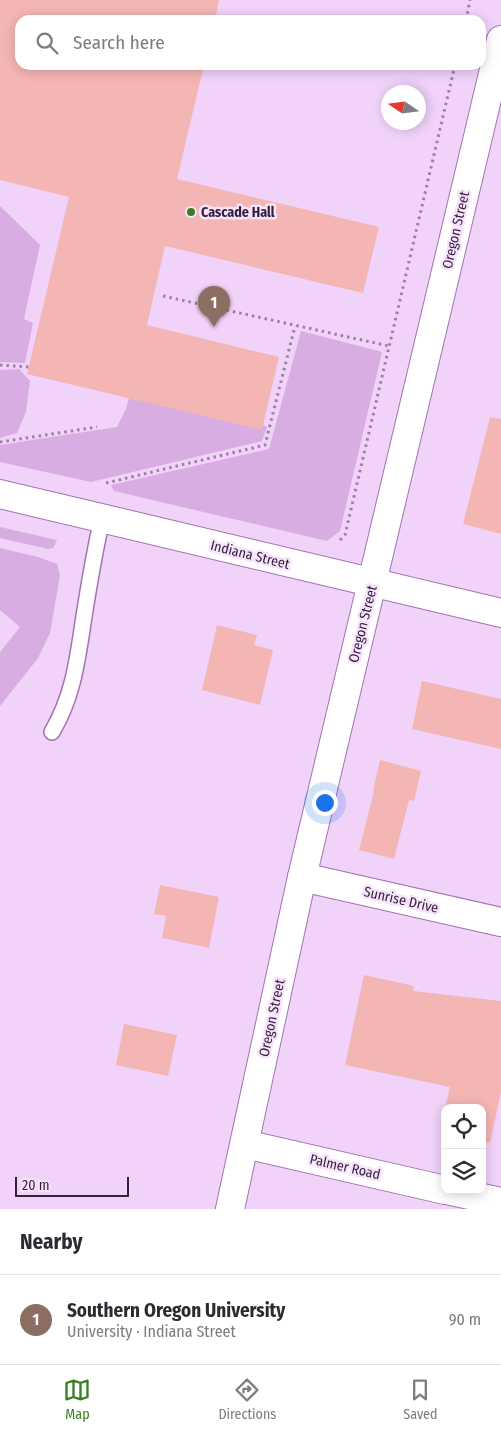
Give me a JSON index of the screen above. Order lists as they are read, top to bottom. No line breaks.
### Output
{"streets":{"street":["Oregon Street","Indiana Street","Sunrise Drive","Palmer Road"]},"crossings":[["Oregon Street","Indiana Street"],["Oregon Street","Sunrise Drive"],["Oregon Street","Palmer Road"]],"places":["Cascade Hall"],"scale_bar":"20 m","north":"left","page":{"search":"Search here","pins":"1","scale":"20 m","heading":"Nearby","list":[{"mark":"1","name":"Southern Oregon University","note":"University · Indiana Street","value":"90 m"}],"nav":["Map","Directions","Saved"]}}
